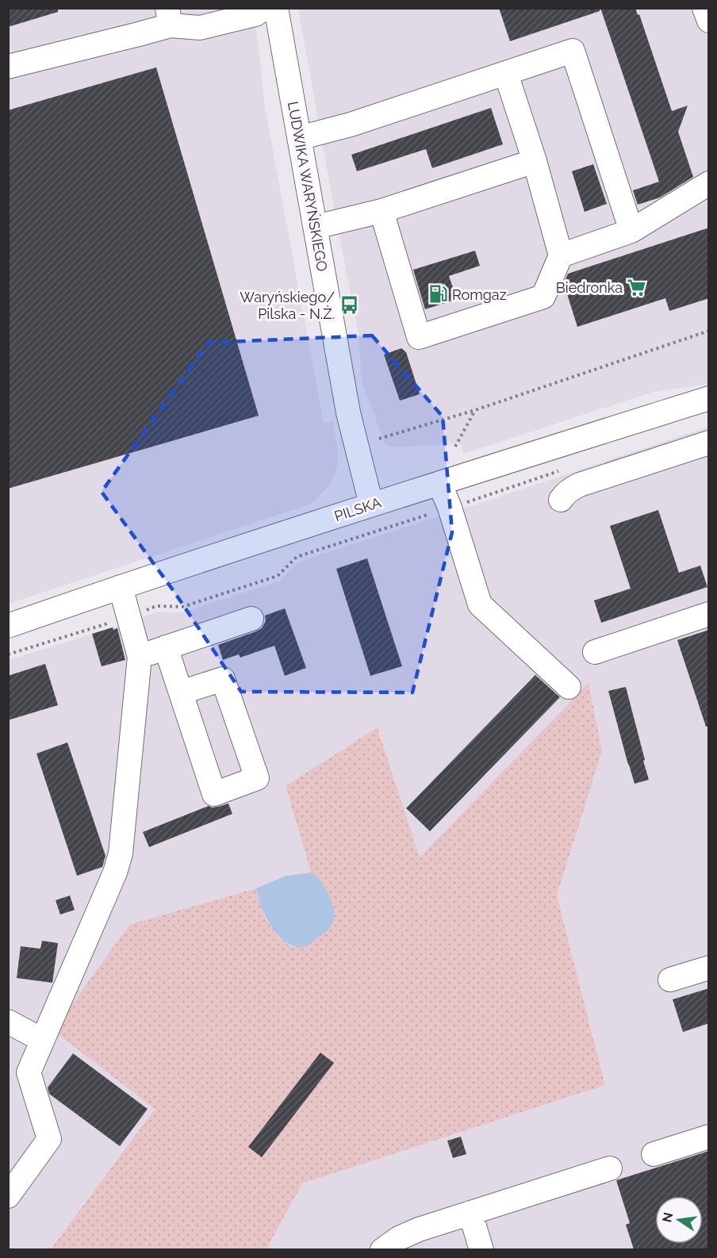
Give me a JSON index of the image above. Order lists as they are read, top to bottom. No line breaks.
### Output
{"streets":{"street":["LUDWIKA WARYŃSKIEGO","PILSKA"]},"crossings":[["LUDWIKA WARYŃSKIEGO","PILSKA"]],"places":{"supermarket":["Biedronka"],"fuel station":["Romgaz"],"bus stop":["Waryńskiego/ Pilska - N.Ż."]},"north":"left"}
